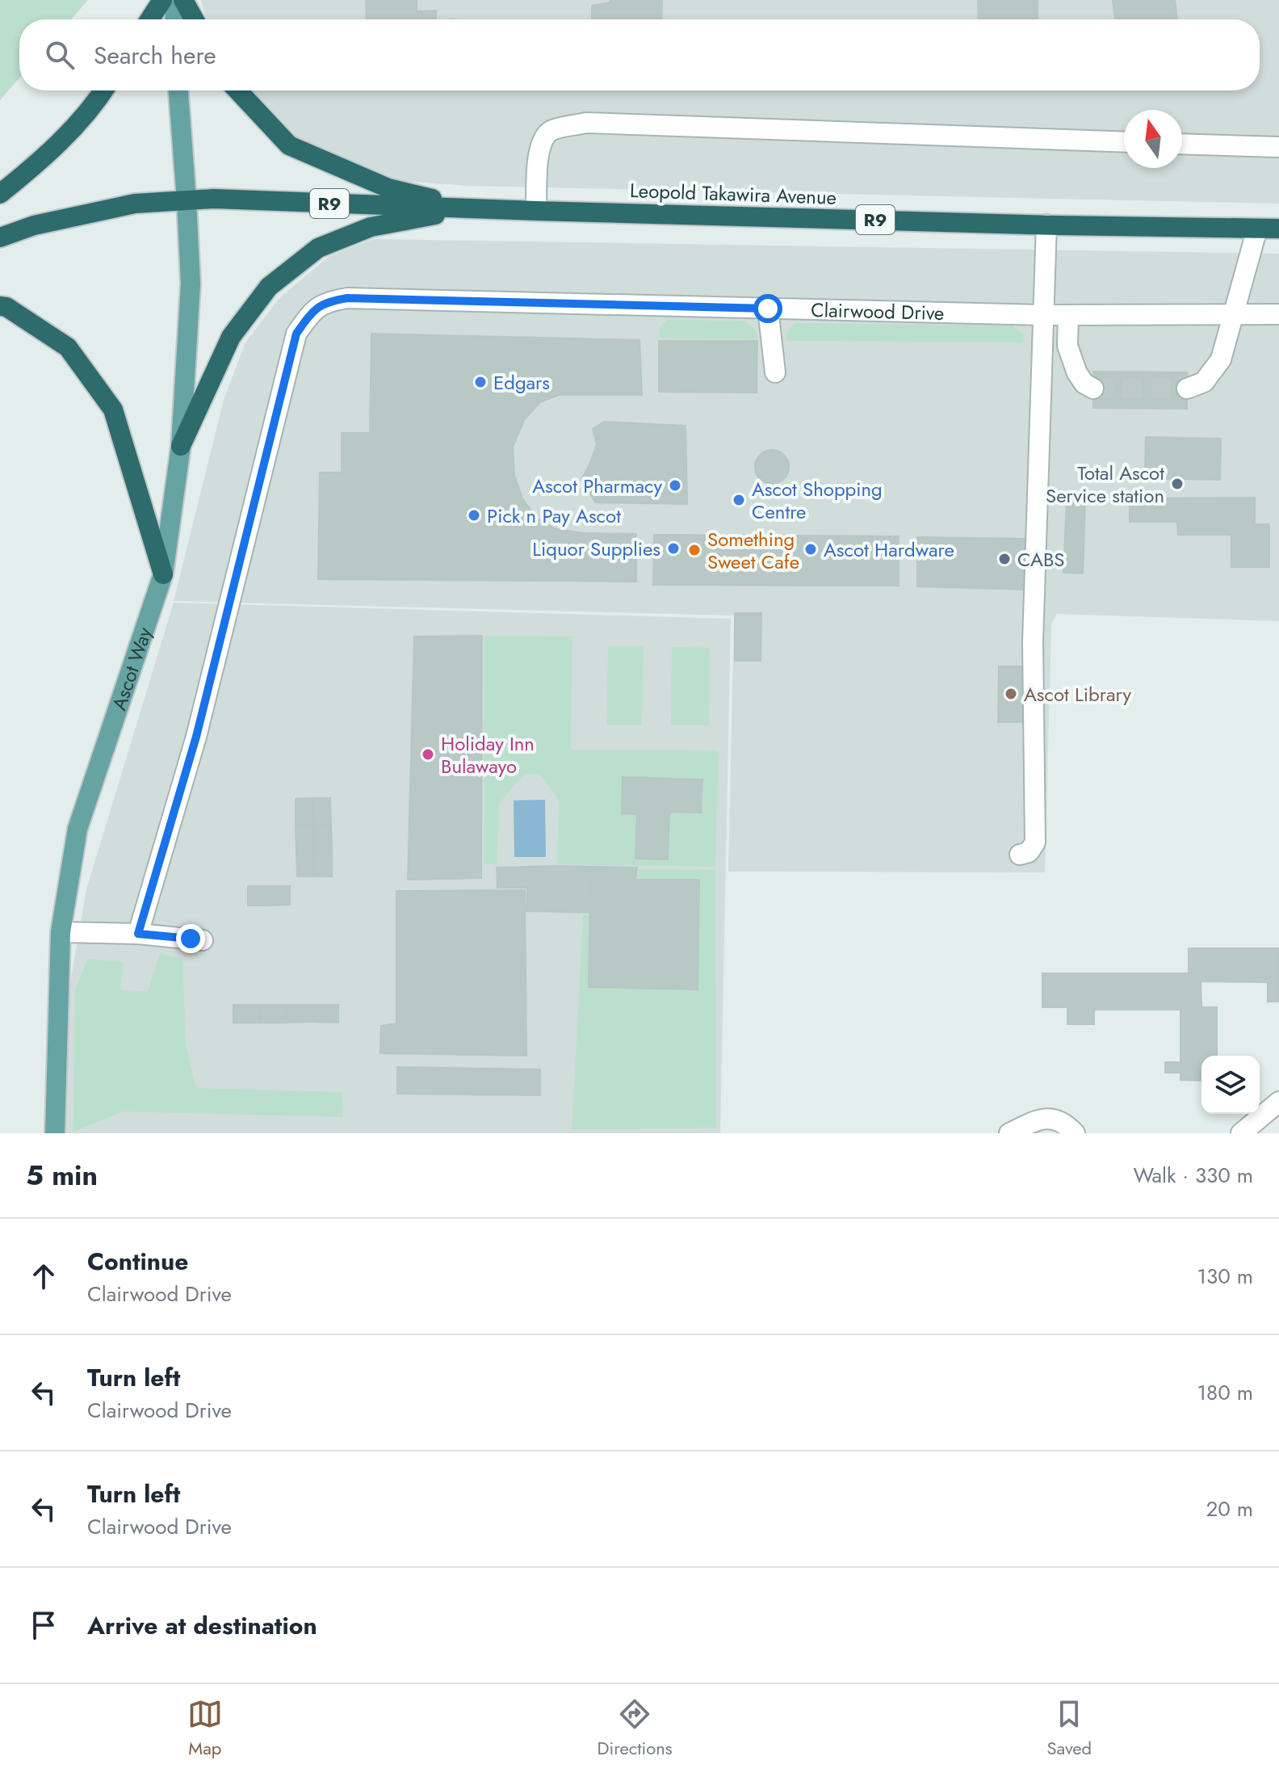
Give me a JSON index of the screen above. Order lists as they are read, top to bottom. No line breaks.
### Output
{"streets":{"highway":["Leopold Takawira Avenue","R9"],"main road":["Ascot Way"],"street":["Clairwood Drive"]},"crossings":[["Leopold Takawira Avenue","R9"],["Leopold Takawira Avenue","Ascot Way"],["R9","Ascot Way"]],"places":["Edgars","Total Ascot Service station","Ascot Pharmacy","Ascot Shopping Centre","Pick n Pay Ascot","Liquor Supplies","Ascot Hardware","Something Sweet Cafe","CABS","Ascot Library","Holiday Inn Bulawayo"],"north":"top","page":{"search":"Search here","heading":["5 min","Walk · 330 m"],"list":[["Continue","Clairwood Drive","130 m"],["Turn left","Clairwood Drive","180 m"],["Turn left","Clairwood Drive","20 m"],"Arrive at destination"],"nav":["Map","Directions","Saved"]}}
